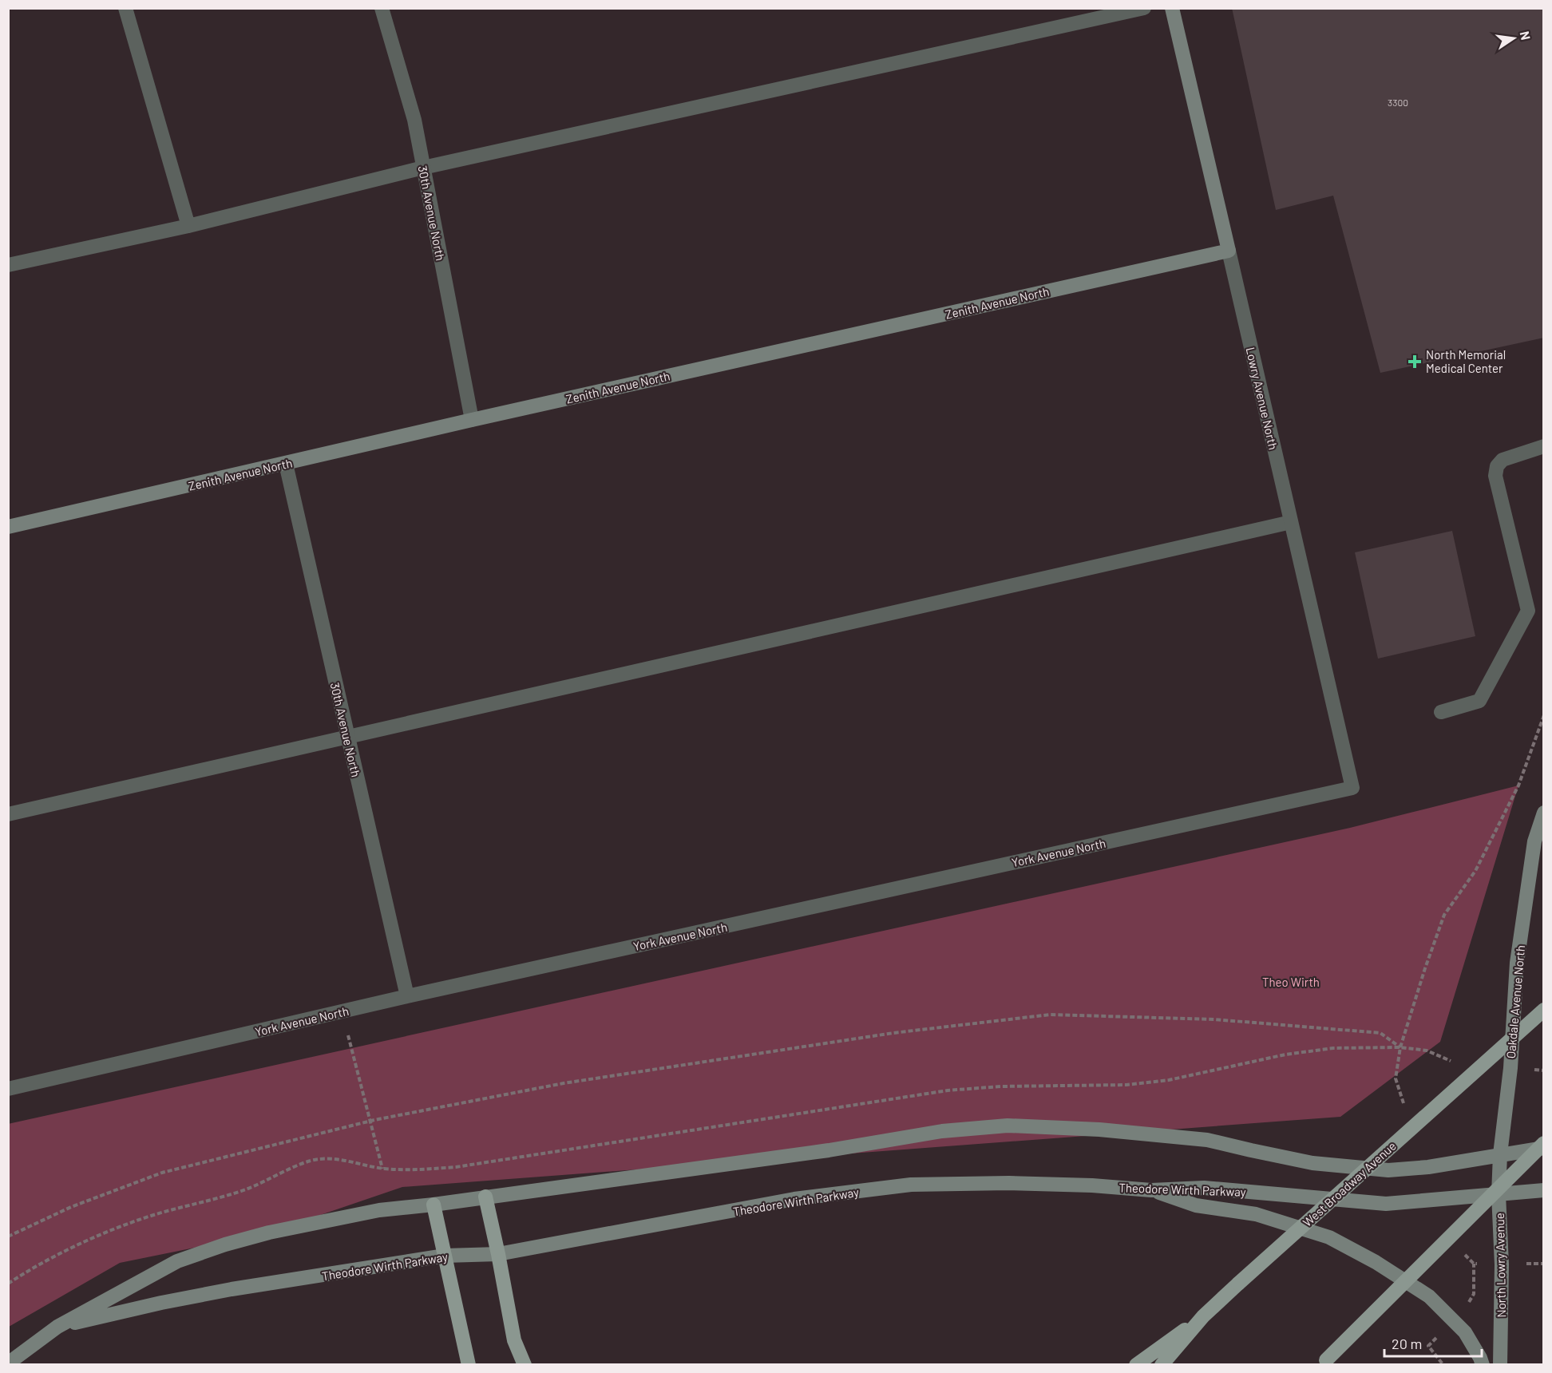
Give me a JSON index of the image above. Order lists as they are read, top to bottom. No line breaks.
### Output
{"streets":{"main road":["West Broadway Avenue"],"street":["30th Avenue North","Zenith Avenue North","Lowry Avenue North","York Avenue North","Oakdale Avenue North","Theodore Wirth Parkway","North Lowry Avenue"]},"crossings":[["30th Avenue North","Zenith Avenue North"],["30th Avenue North","York Avenue North"],["Zenith Avenue North","Lowry Avenue North"],["Lowry Avenue North","York Avenue North"],["Oakdale Avenue North","Theodore Wirth Parkway"],["Oakdale Avenue North","North Lowry Avenue"],["Theodore Wirth Parkway","North Lowry Avenue"]],"parks":["Theo Wirth"],"places":{"health":["North Memorial Medical Center"]},"house_numbers":["3300"],"scale_bar":"20 m","north":"right"}
